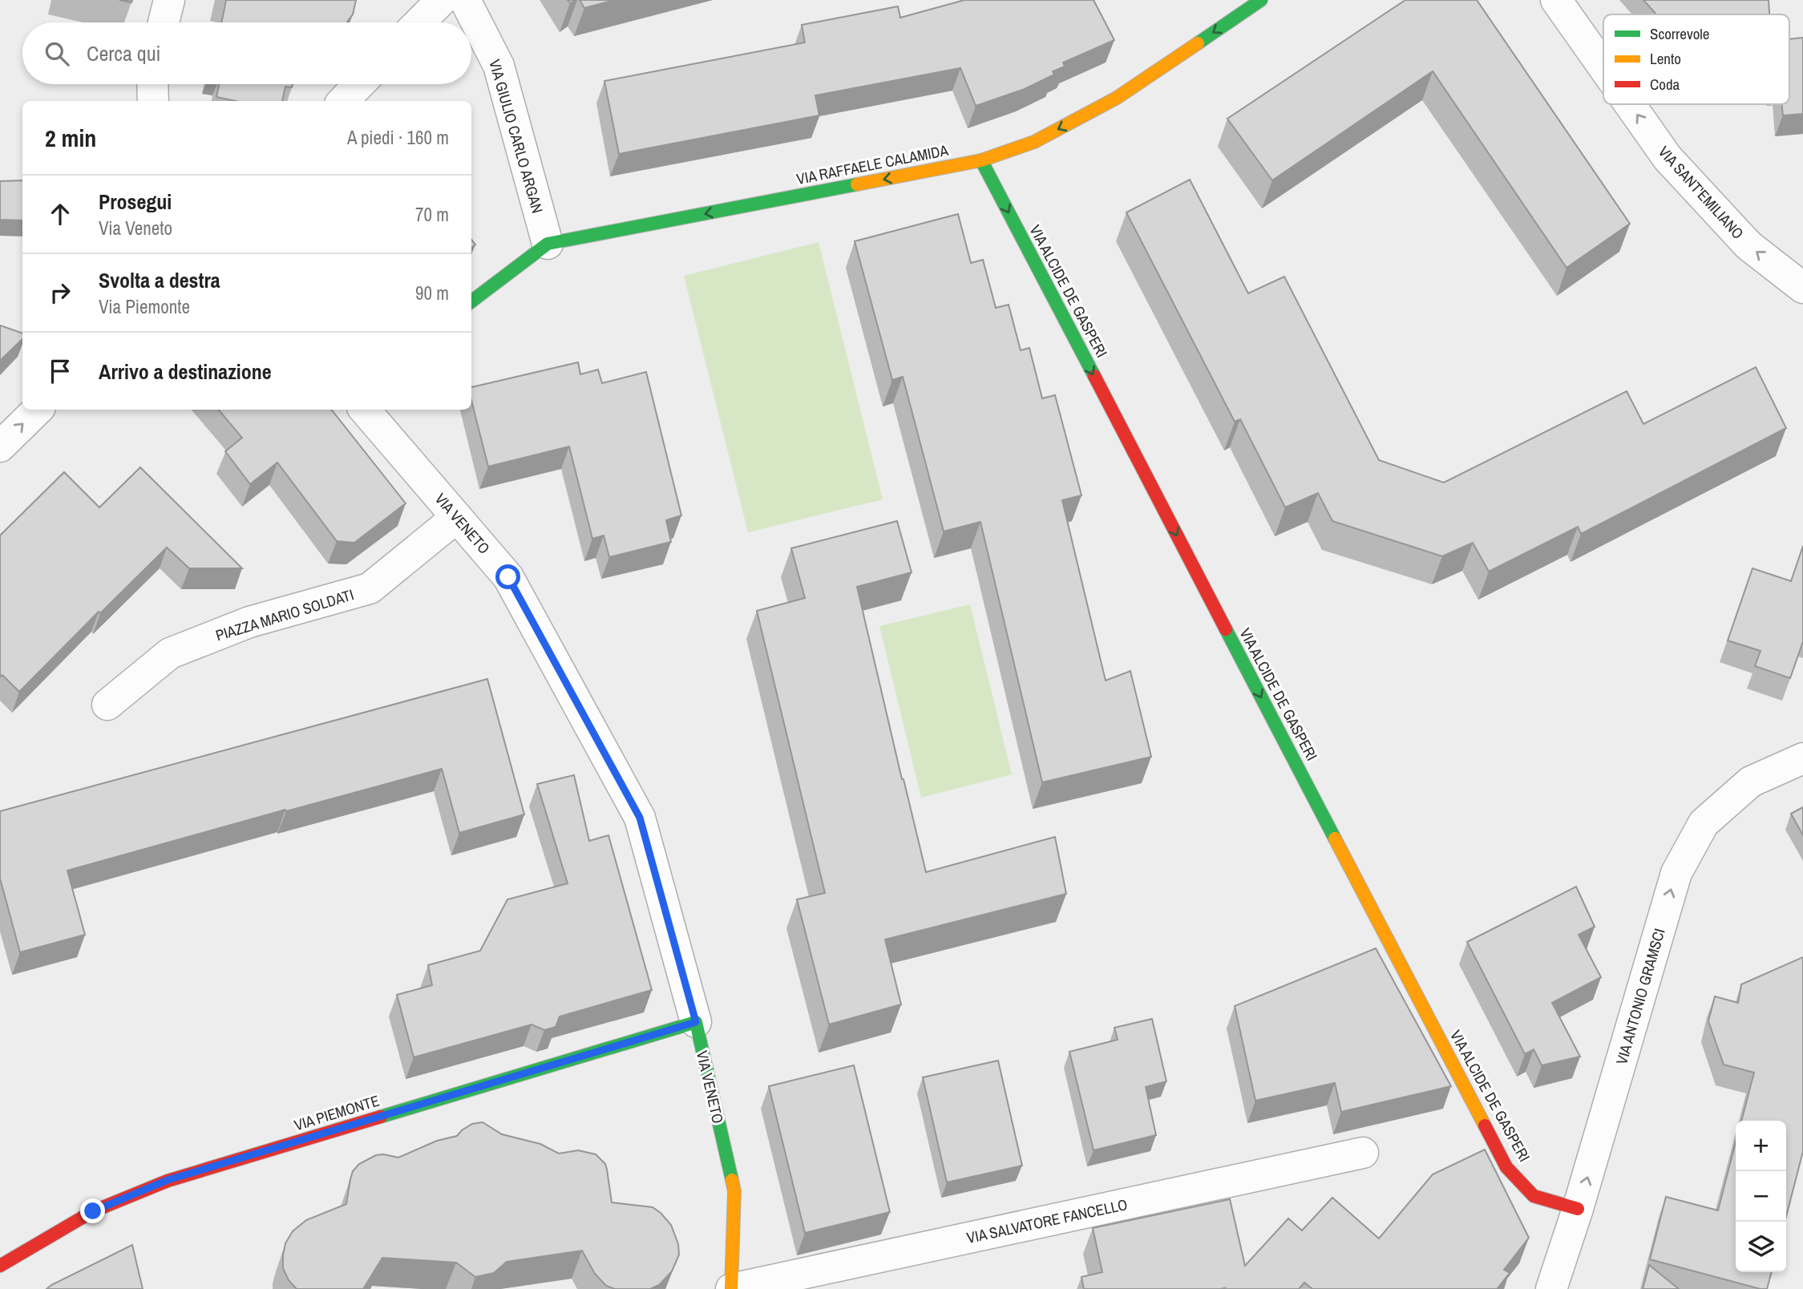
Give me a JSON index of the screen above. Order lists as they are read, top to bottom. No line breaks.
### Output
{"streets":{"street":["VIA GIULIO CARLO ARGAN","VIA RAFFAELE CALAMIDA","VIA SANT'EMILIANO","VIA ALCIDE DE GASPERI","VIA VENETO","PIAZZA MARIO SOLDATI","VIA ANTONIO GRAMSCI","VIA PIEMONTE","VIA SALVATORE FANCELLO"]},"crossings":[["VIA GIULIO CARLO ARGAN","VIA RAFFAELE CALAMIDA"],["VIA RAFFAELE CALAMIDA","VIA ALCIDE DE GASPERI"],["VIA ALCIDE DE GASPERI","VIA ANTONIO GRAMSCI"],["VIA VENETO","PIAZZA MARIO SOLDATI"],["VIA VENETO","VIA PIEMONTE"],["VIA VENETO","VIA SALVATORE FANCELLO"]],"one_way":["VIA RAFFAELE CALAMIDA","VIA SANT'EMILIANO","VIA ALCIDE DE GASPERI","VIA ANTONIO GRAMSCI"],"legend":["Scorrevole","Lento","Coda"],"page":{"search":"Cerca qui","heading":["2 min","A piedi · 160 m"],"list":[["Prosegui","Via Veneto","70 m"],["Svolta a destra","Via Piemonte","90 m"],"Arrivo a destinazione"],"map_buttons":["+","−"]}}
